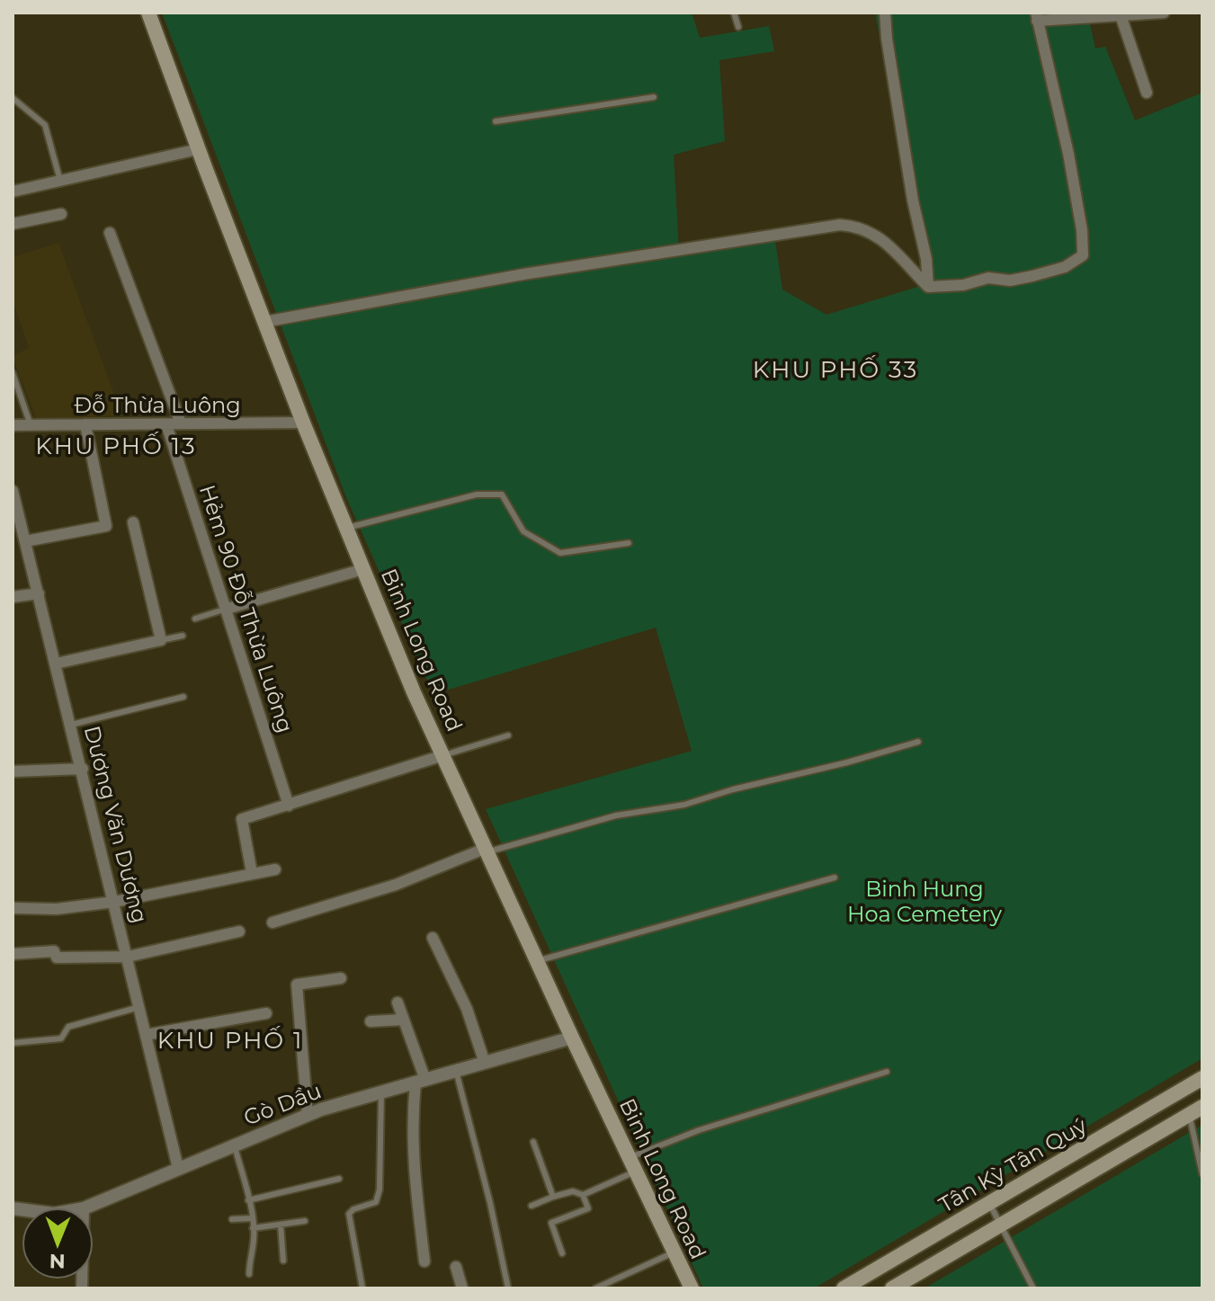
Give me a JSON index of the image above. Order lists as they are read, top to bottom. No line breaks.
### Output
{"streets":{"main road":["Binh Long Road","Tân Kỳ Tân Quý"],"street":["Đỗ Thừa Luông","Hẻm 90 Đỗ Thừa Luông","Dương Văn Dương","Gò Dầu"]},"crossings":[["Đỗ Thừa Luông","Hẻm 90 Đỗ Thừa Luông"],["Đỗ Thừa Luông","Binh Long Road"],["Binh Long Road","Gò Dầu"],["Dương Văn Dương","Gò Dầu"]],"districts":["KHU PHỐ 33","KHU PHỐ 13","KHU PHỐ 1"],"parks":["Binh Hung Hoa Cemetery"],"north":"bottom"}
